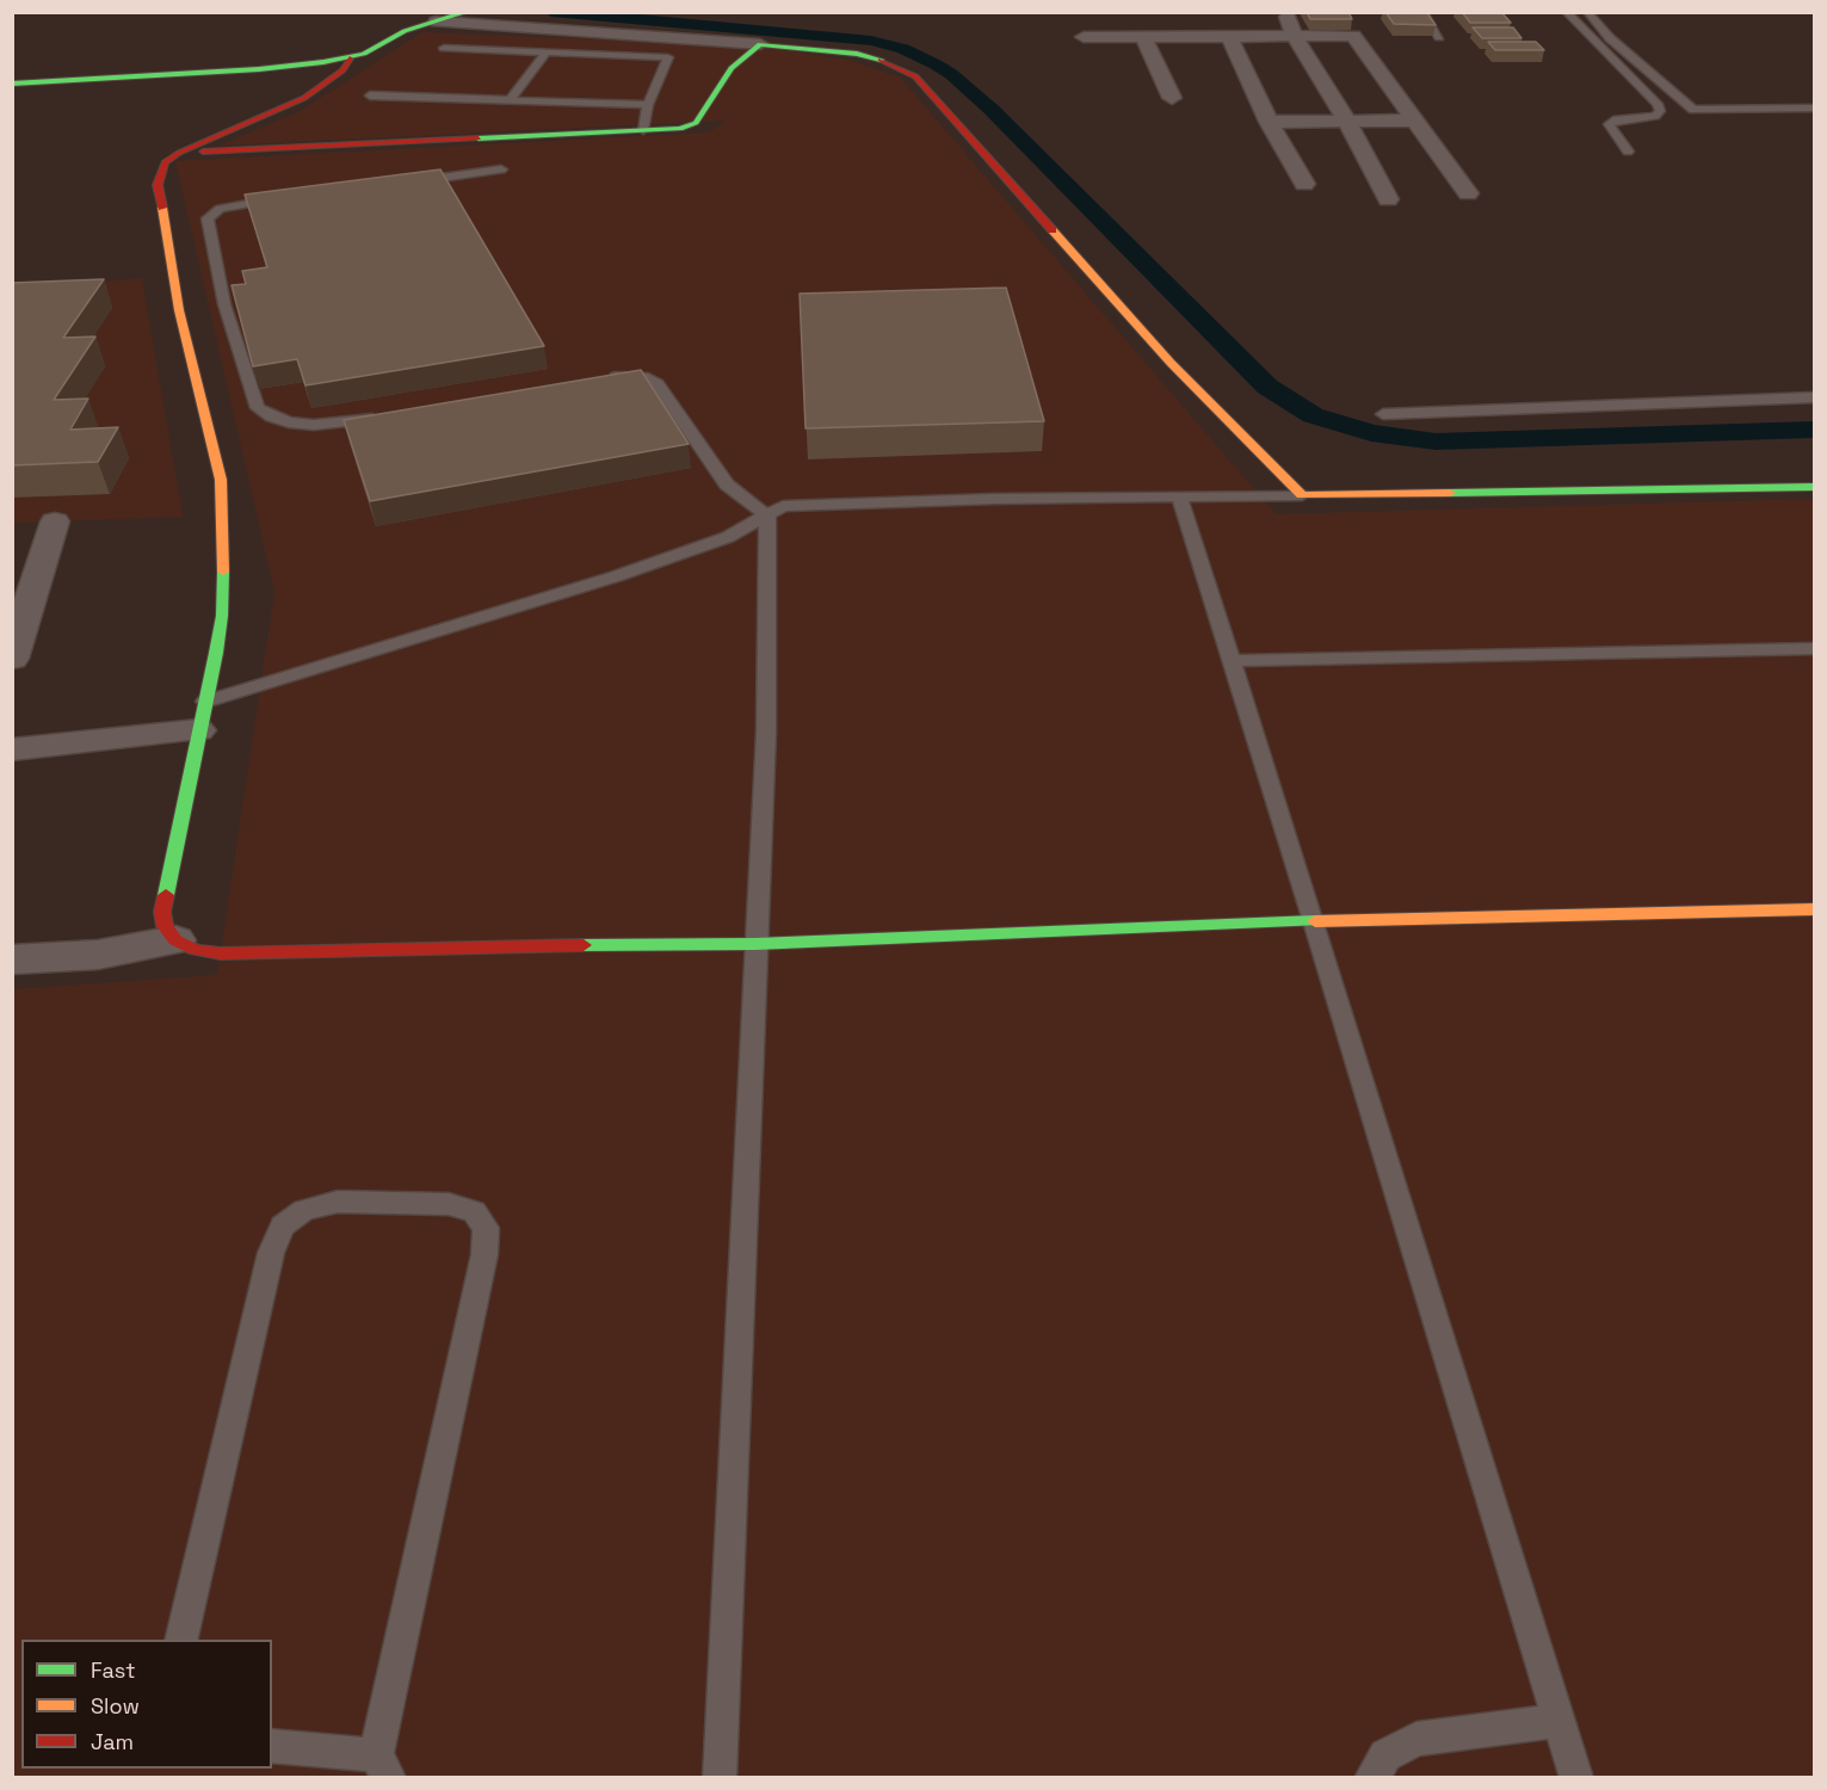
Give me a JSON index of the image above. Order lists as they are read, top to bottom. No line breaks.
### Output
{"legend":["Fast","Slow","Jam"]}
